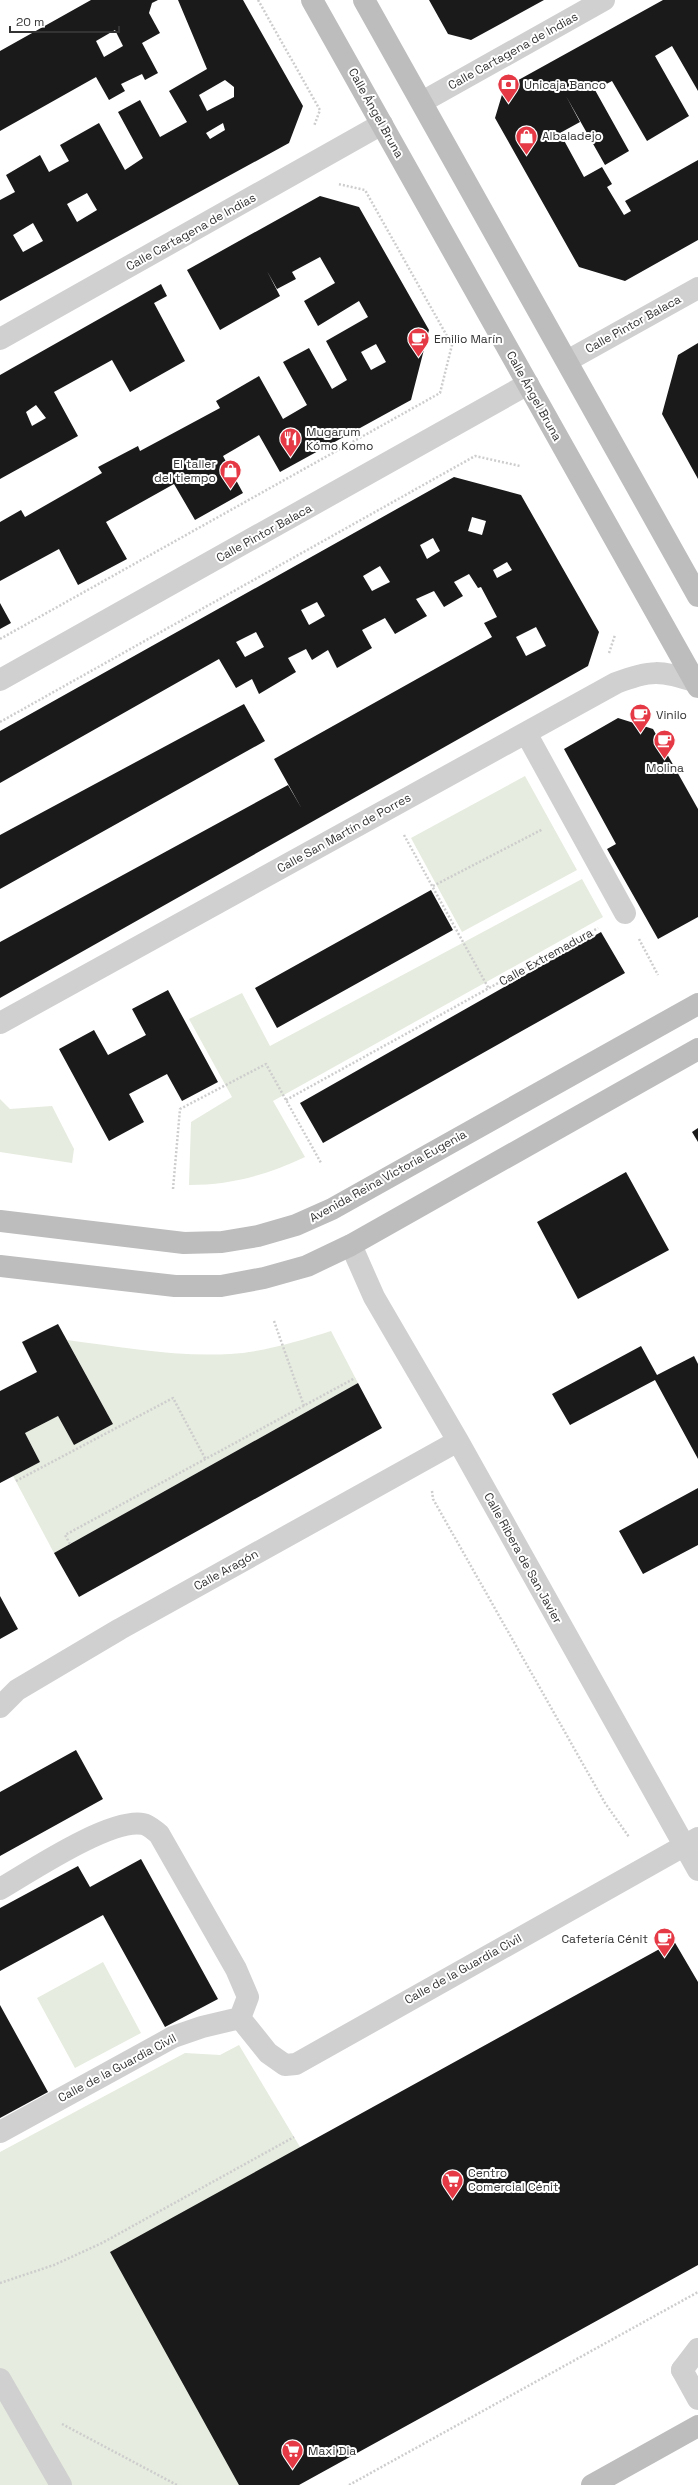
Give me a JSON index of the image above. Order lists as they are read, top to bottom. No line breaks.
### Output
{"streets":{"main road":["Calle Ángel Bruna","Avenida Reina Victoria Eugenia"],"street":["Calle Cartagena de Indias","Calle Pintor Balaca","Calle San Martín de Porres","Calle Ribera de San Javier","Calle Aragón","Calle de la Guardia Civil"],"path":["Calle Extremadura"]},"crossings":[["Calle Cartagena de Indias","Calle Ángel Bruna"],["Calle Ángel Bruna","Calle Pintor Balaca"],["Calle Ángel Bruna","Calle San Martín de Porres"],["Calle Ribera de San Javier","Calle Aragón"],["Calle Ribera de San Javier","Calle de la Guardia Civil"]],"places":{"bank":["Unicaja Banco"],"shop":["Albaladejo","El taller del tiempo"],"cafe":["Emilio Marín","Vinilo","Molina","Cafetería Cénit"],"restaurant":["Mugarum Kómo Komo"],"supermarket":["Centro Comercial Cénit","Maxi Dia"]},"scale_bar":"20 m"}
